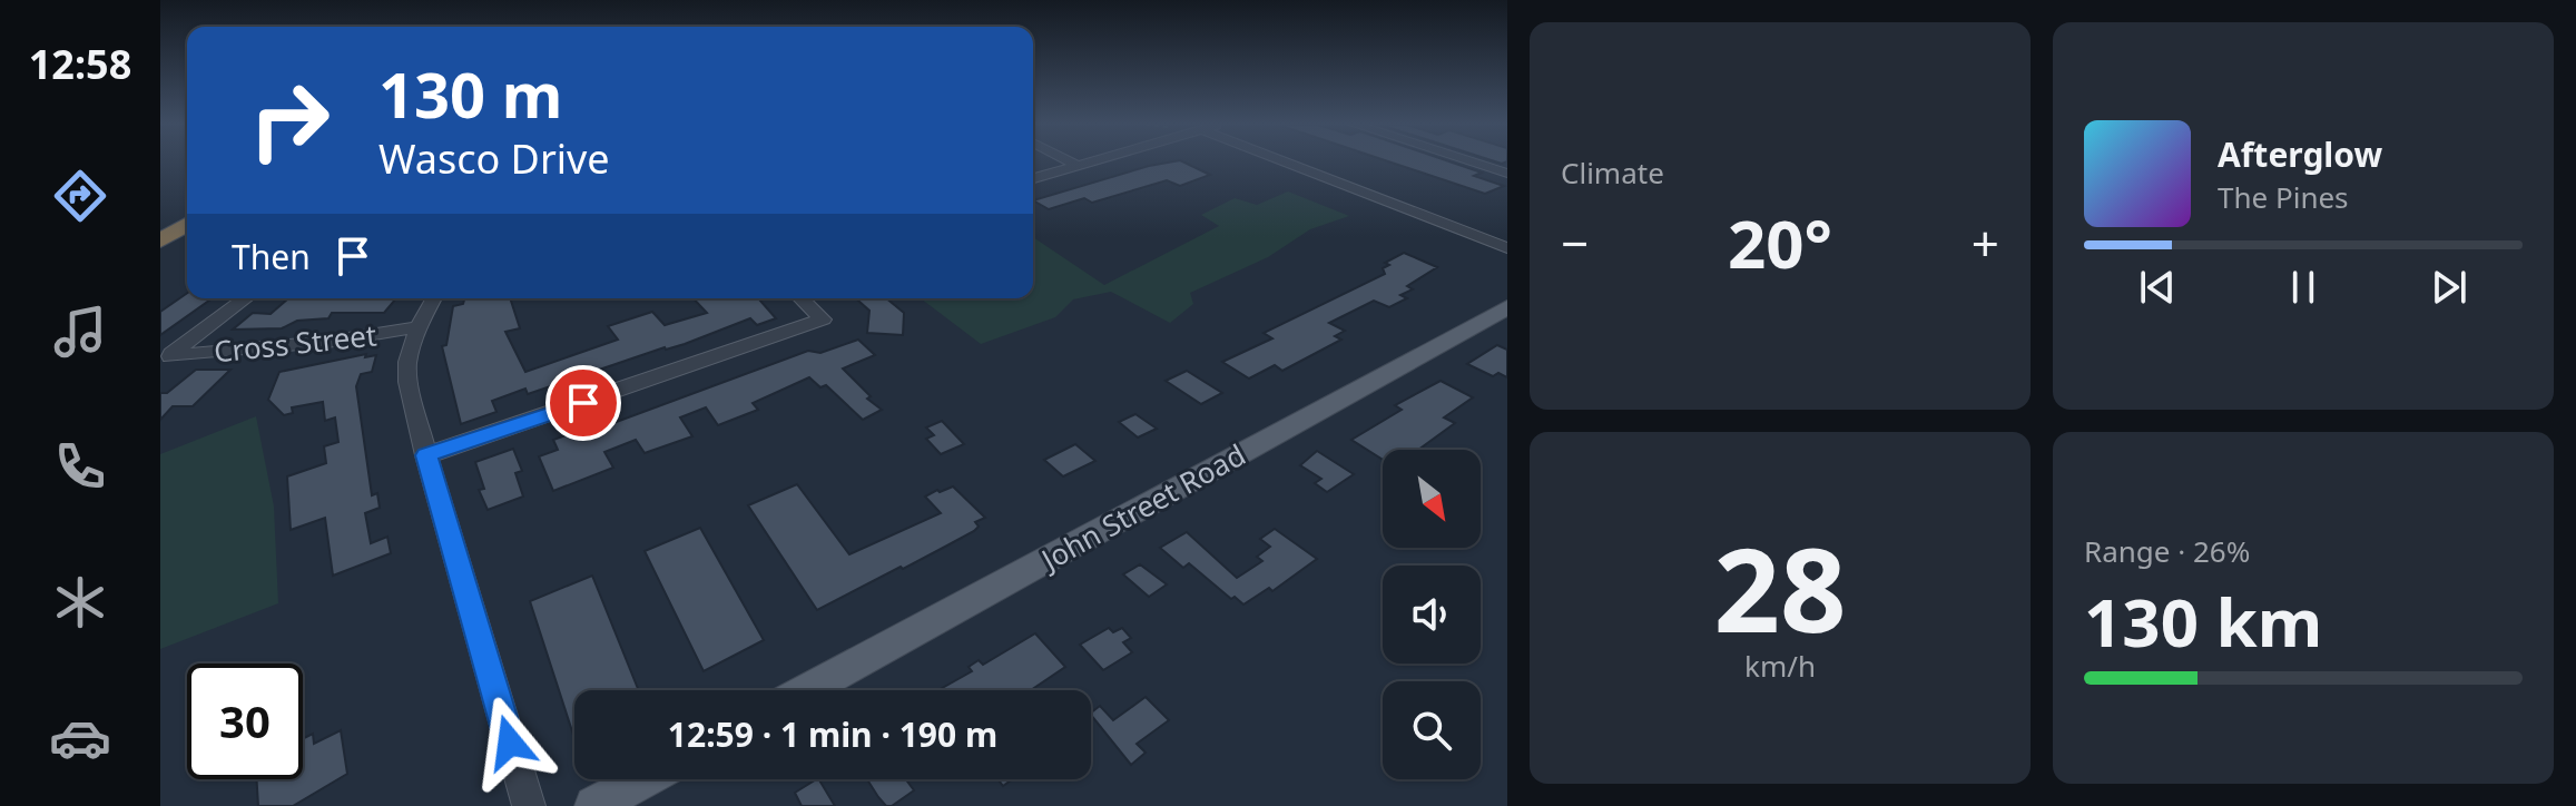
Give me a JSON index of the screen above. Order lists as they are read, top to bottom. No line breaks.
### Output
{"streets":{"main road":["John Street Road"],"street":["Cross Street"]},"north":"bottom right","page":{"tabs":"12:58","tile":["Climate",["28","km/h"],["Range · 26%","130 km"]],"turn":["130 m","Wasco Drive"],"song":["Afterglow","The Pines"],"heat":["−","20°","+"],"then":"Then","limit":"30","trip":"12:59 · 1 min · 190 m"}}
